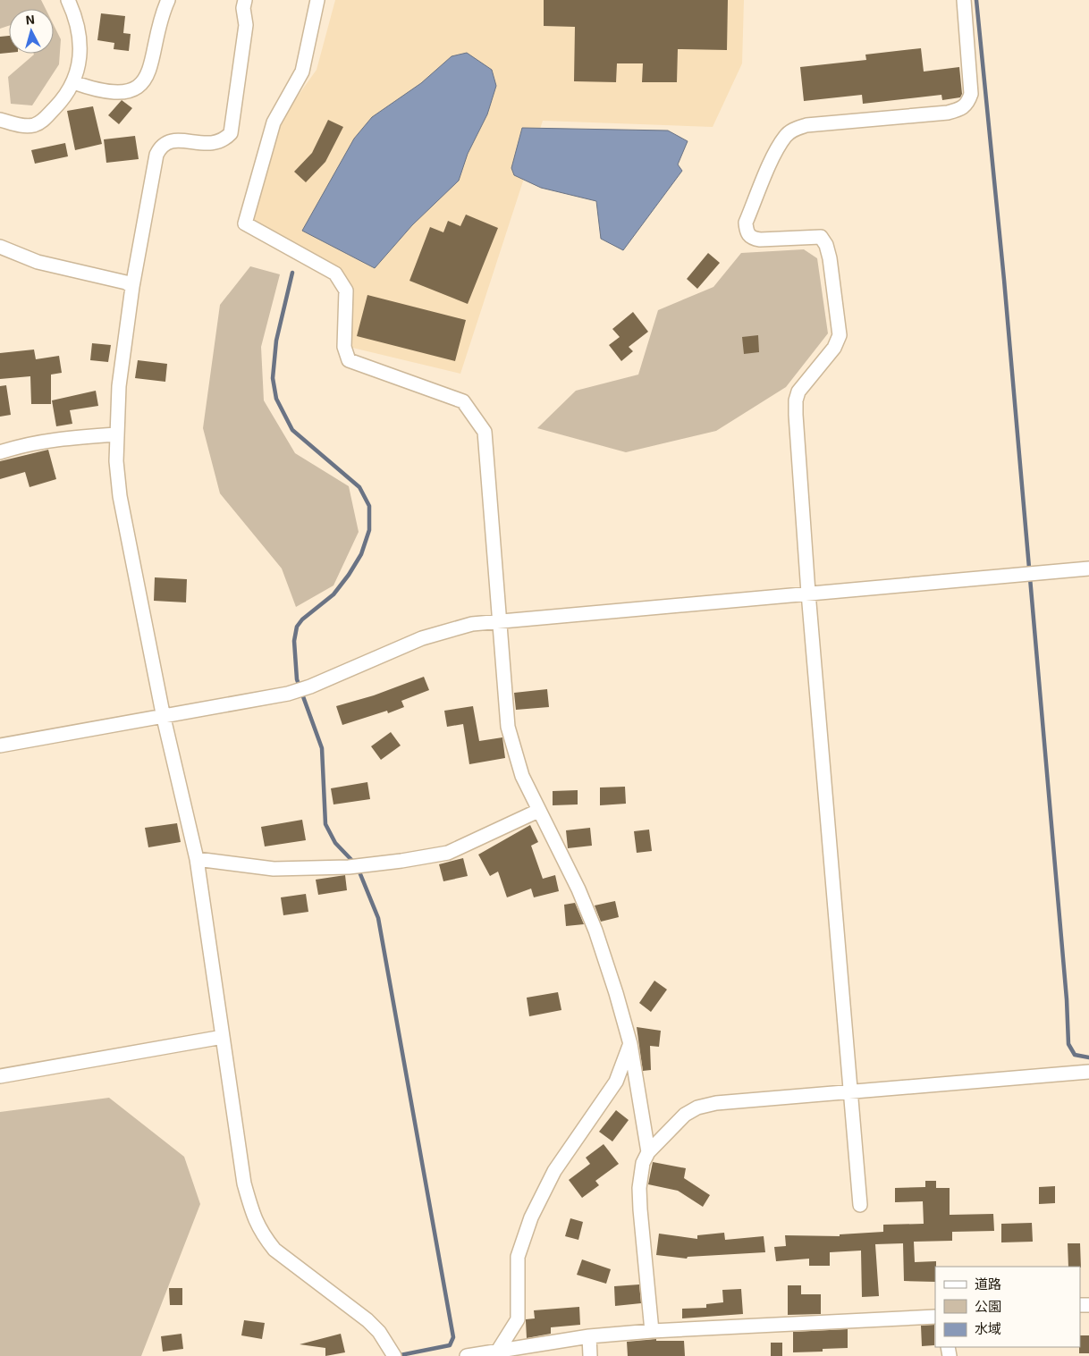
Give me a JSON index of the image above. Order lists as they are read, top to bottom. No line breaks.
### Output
{"legend":["道路","公園","水域"],"north":"top"}
